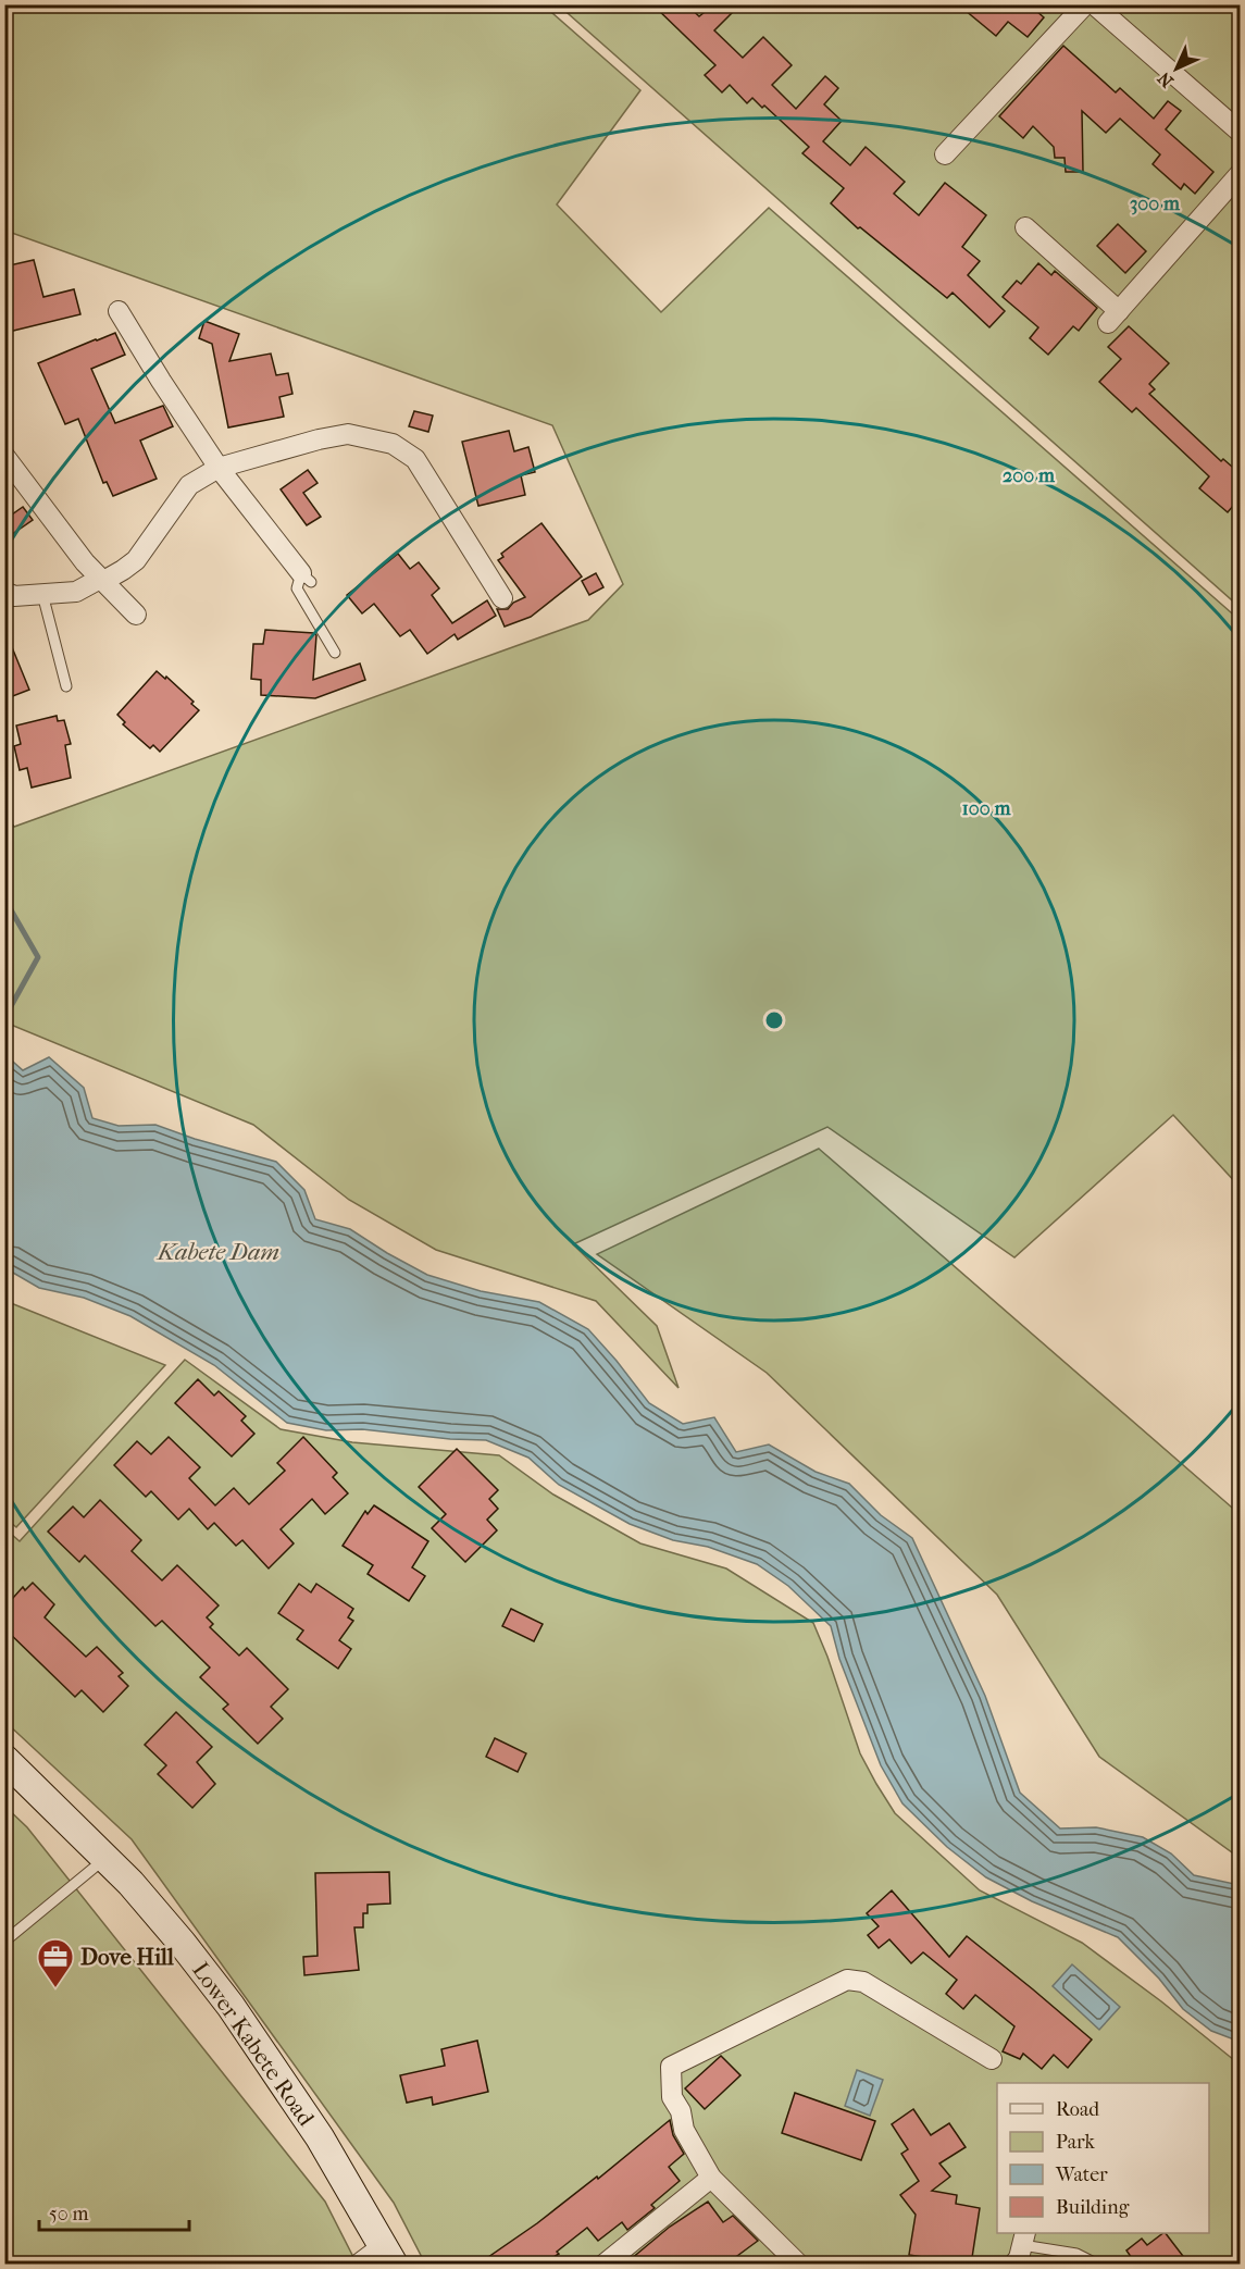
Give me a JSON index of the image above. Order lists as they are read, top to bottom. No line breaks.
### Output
{"streets":{"main road":["Lower Kabete Road"]},"water":["Kabete Dam"],"places":{"office":["Dove Hill"]},"legend":["Road","Park","Water","Building"],"scale_bar":"50 m","north":"bottom left","rings":["300 m","200 m","100 m"]}
